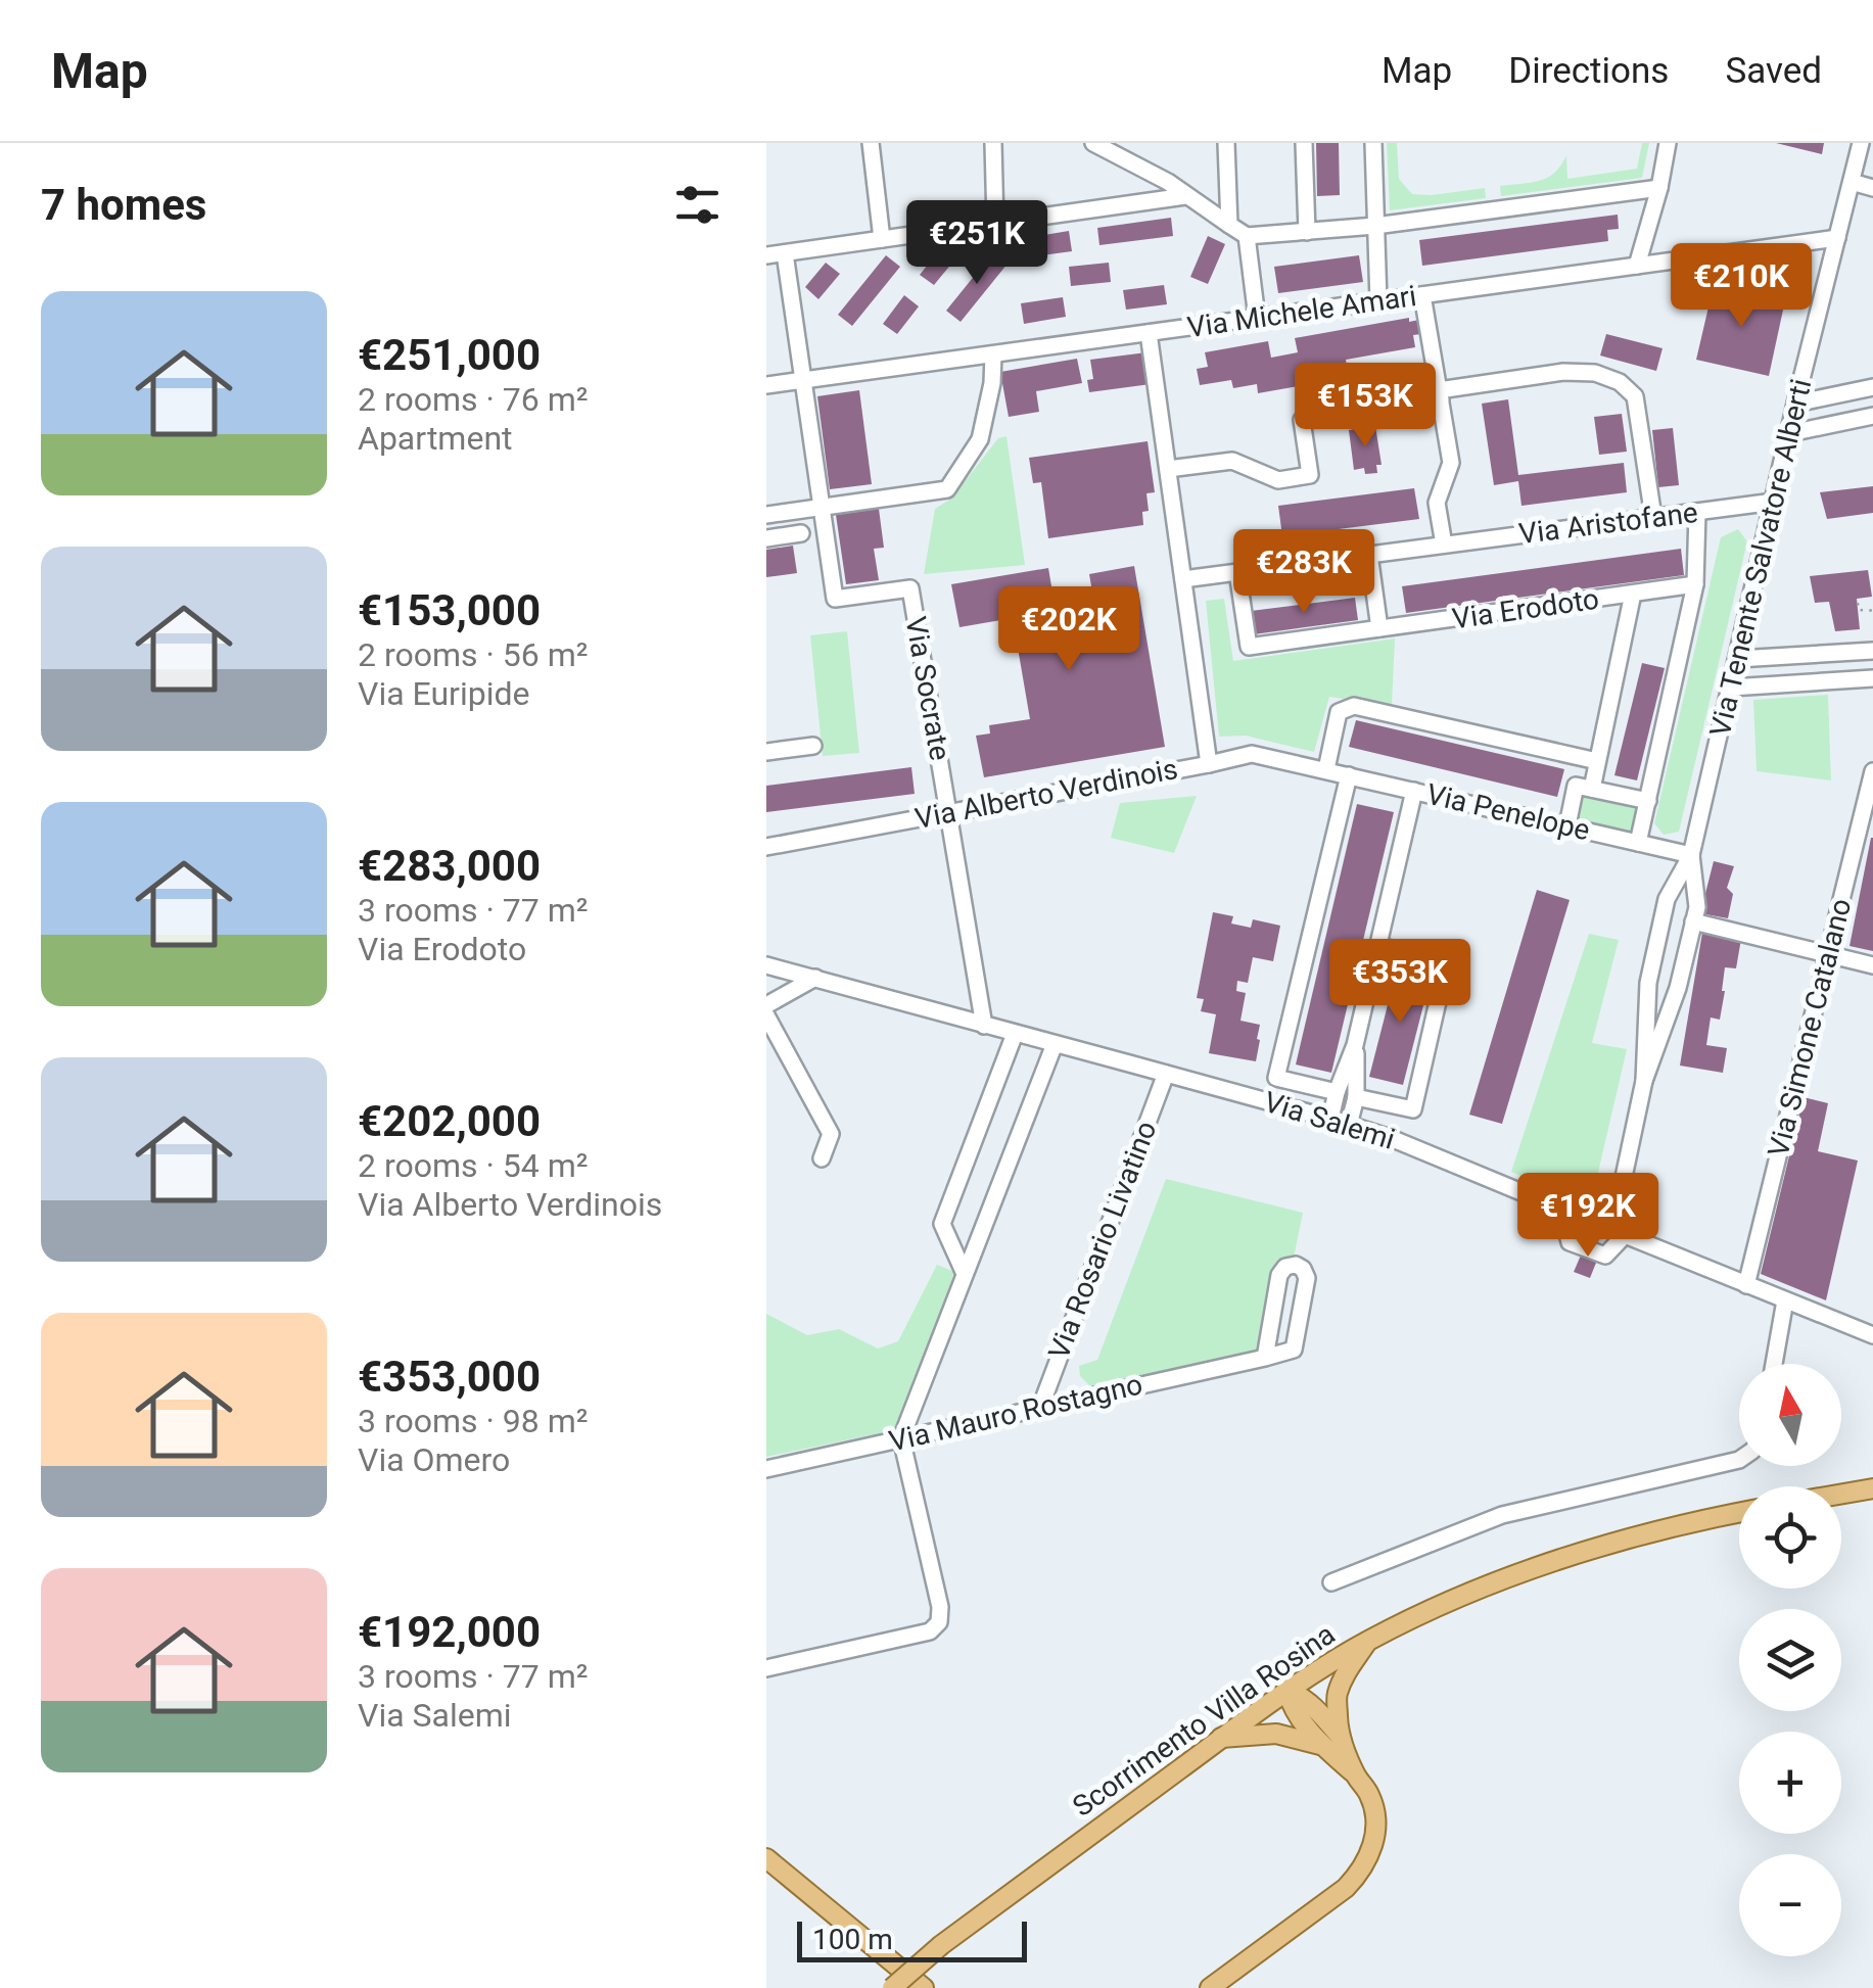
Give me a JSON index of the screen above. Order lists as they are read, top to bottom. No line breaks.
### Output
{"streets":{"main road":["Scorrimento Villa Rosina"],"street":["Via Michele Amari","Via Aristofane","Via Tenente Salvatore Alberti","Via Erodoto","Via Socrate","Via Alberto Verdinois","Via Penelope","Via Simone Catalano","Via Salemi","Via Rosario Livatino","Via Mauro Rostagno"]},"crossings":[["Via Michele Amari","Via Tenente Salvatore Alberti"],["Via Michele Amari","Via Socrate"],["Via Aristofane","Via Tenente Salvatore Alberti"],["Via Aristofane","Via Erodoto"],["Via Tenente Salvatore Alberti","Via Erodoto"],["Via Tenente Salvatore Alberti","Via Penelope"],["Via Tenente Salvatore Alberti","Via Salemi"],["Via Socrate","Via Alberto Verdinois"],["Via Socrate","Via Salemi"],["Via Alberto Verdinois","Via Penelope"],["Via Simone Catalano","Via Salemi"],["Via Salemi","Via Rosario Livatino"],["Via Rosario Livatino","Via Mauro Rostagno"]],"scale_bar":"100 m","north":"top","page":{"header":"Map","nav":["Map","Directions","Saved"],"heading":"7 homes","price":["€251K","€210K","€153K","€283K","€202K","€353K","€192K"],"list":[{"name":"€251,000","note":"2 rooms · 76 m² · Apartment"},{"name":"€153,000","note":"2 rooms · 56 m² · Via Euripide"},{"name":"€283,000","note":"3 rooms · 77 m² · Via Erodoto"},{"name":"€202,000","note":"2 rooms · 54 m² · Via Alberto Verdinois"},{"name":"€353,000","note":"3 rooms · 98 m² · Via Omero"},{"name":"€192,000","note":"3 rooms · 77 m² · Via Salemi"}],"map_buttons":["+","−"],"scale":"100 m"}}
